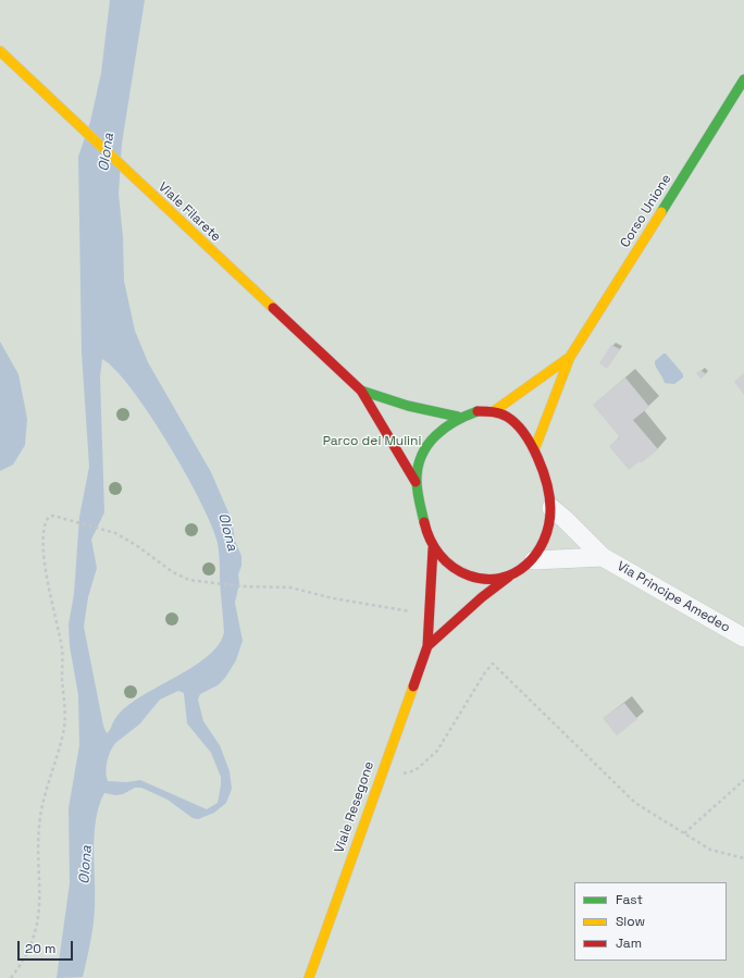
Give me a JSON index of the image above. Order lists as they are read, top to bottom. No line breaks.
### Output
{"streets":{"street":["Corso Unione","Viale Filarete","Via Principe Amedeo","Viale Resegone"]},"crossings":[["Corso Unione","Viale Filarete"],["Corso Unione","Via Principe Amedeo"],["Corso Unione","Viale Resegone"],["Viale Filarete","Via Principe Amedeo"],["Viale Filarete","Viale Resegone"],["Via Principe Amedeo","Viale Resegone"]],"water":["Olona"],"parks":["Parco dei Mulini"],"legend":["Fast","Slow","Jam"],"scale_bar":"20 m"}
